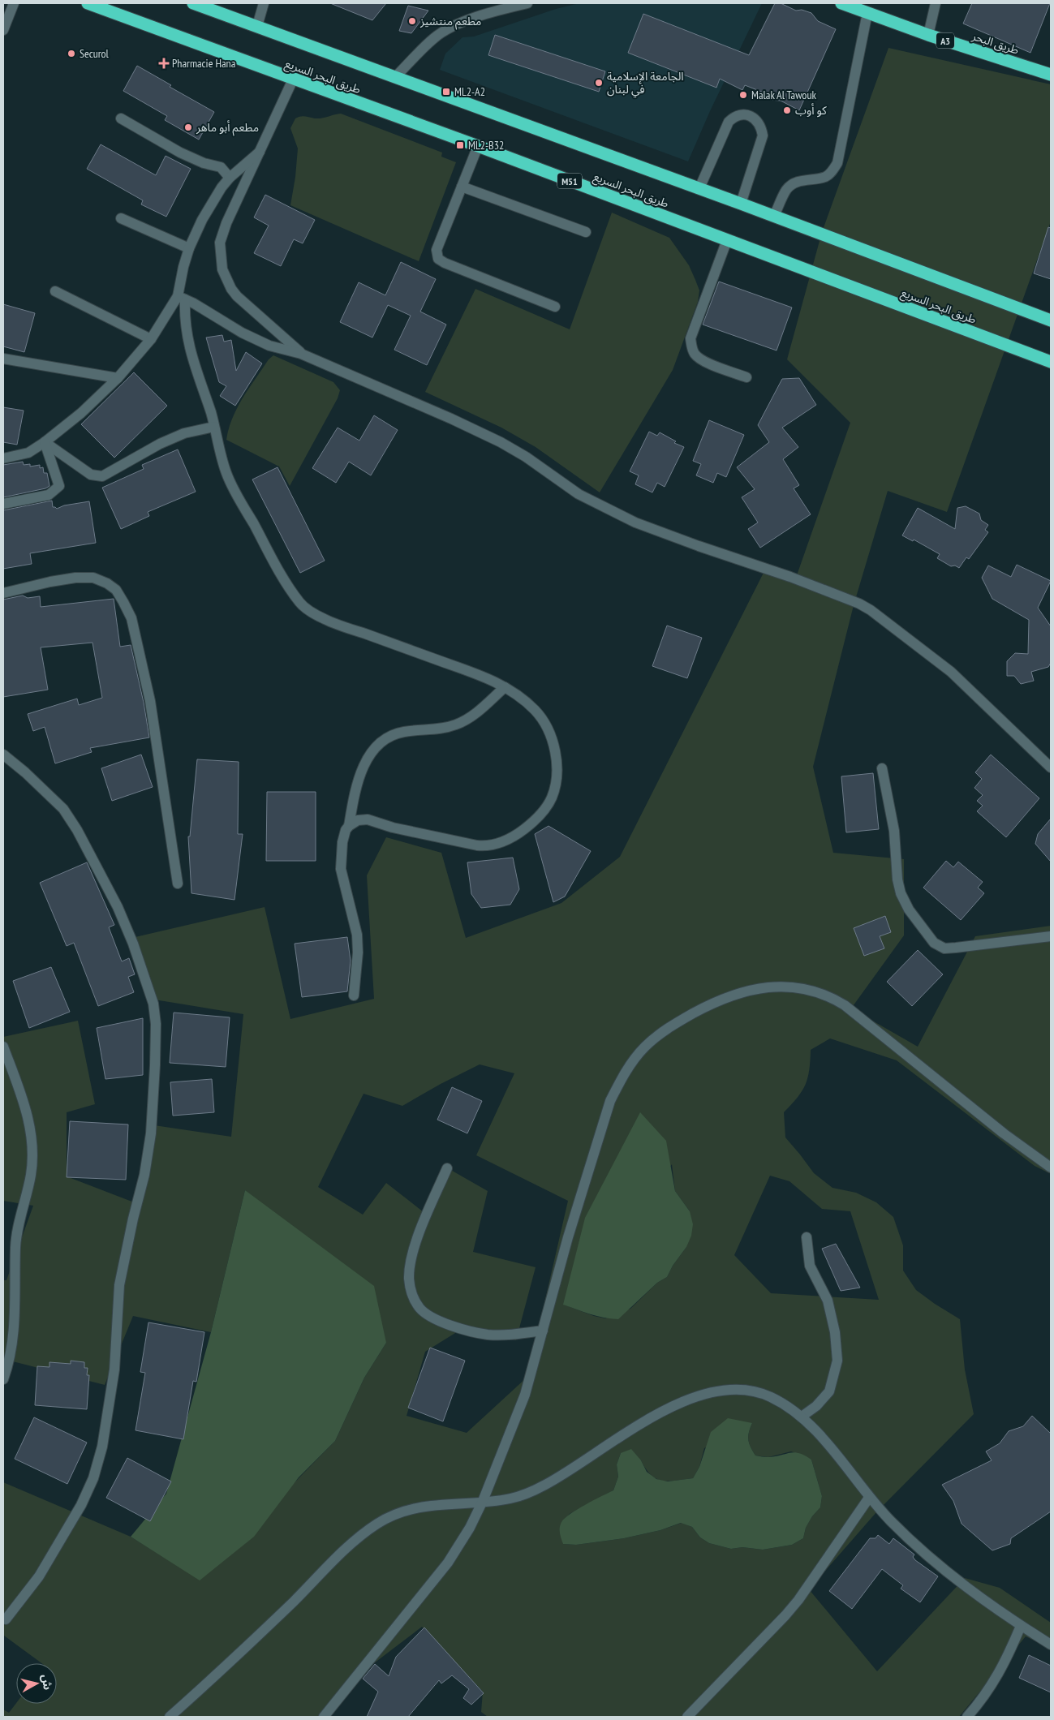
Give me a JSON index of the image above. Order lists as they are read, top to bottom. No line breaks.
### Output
{"streets":{"highway":["A3","طريق البحر","طريق البحر السريع","M51"]},"places":{"other":["مطعم منتشيز","Securol","الجامعة الإسلامية في لبنان","Malak Al Tawouk","كو أوب","مطعم أبو ماهر"],"health":["Pharmacie Hana"],"transit":["ML2-A2","ML2-B32"]},"north":"right"}
